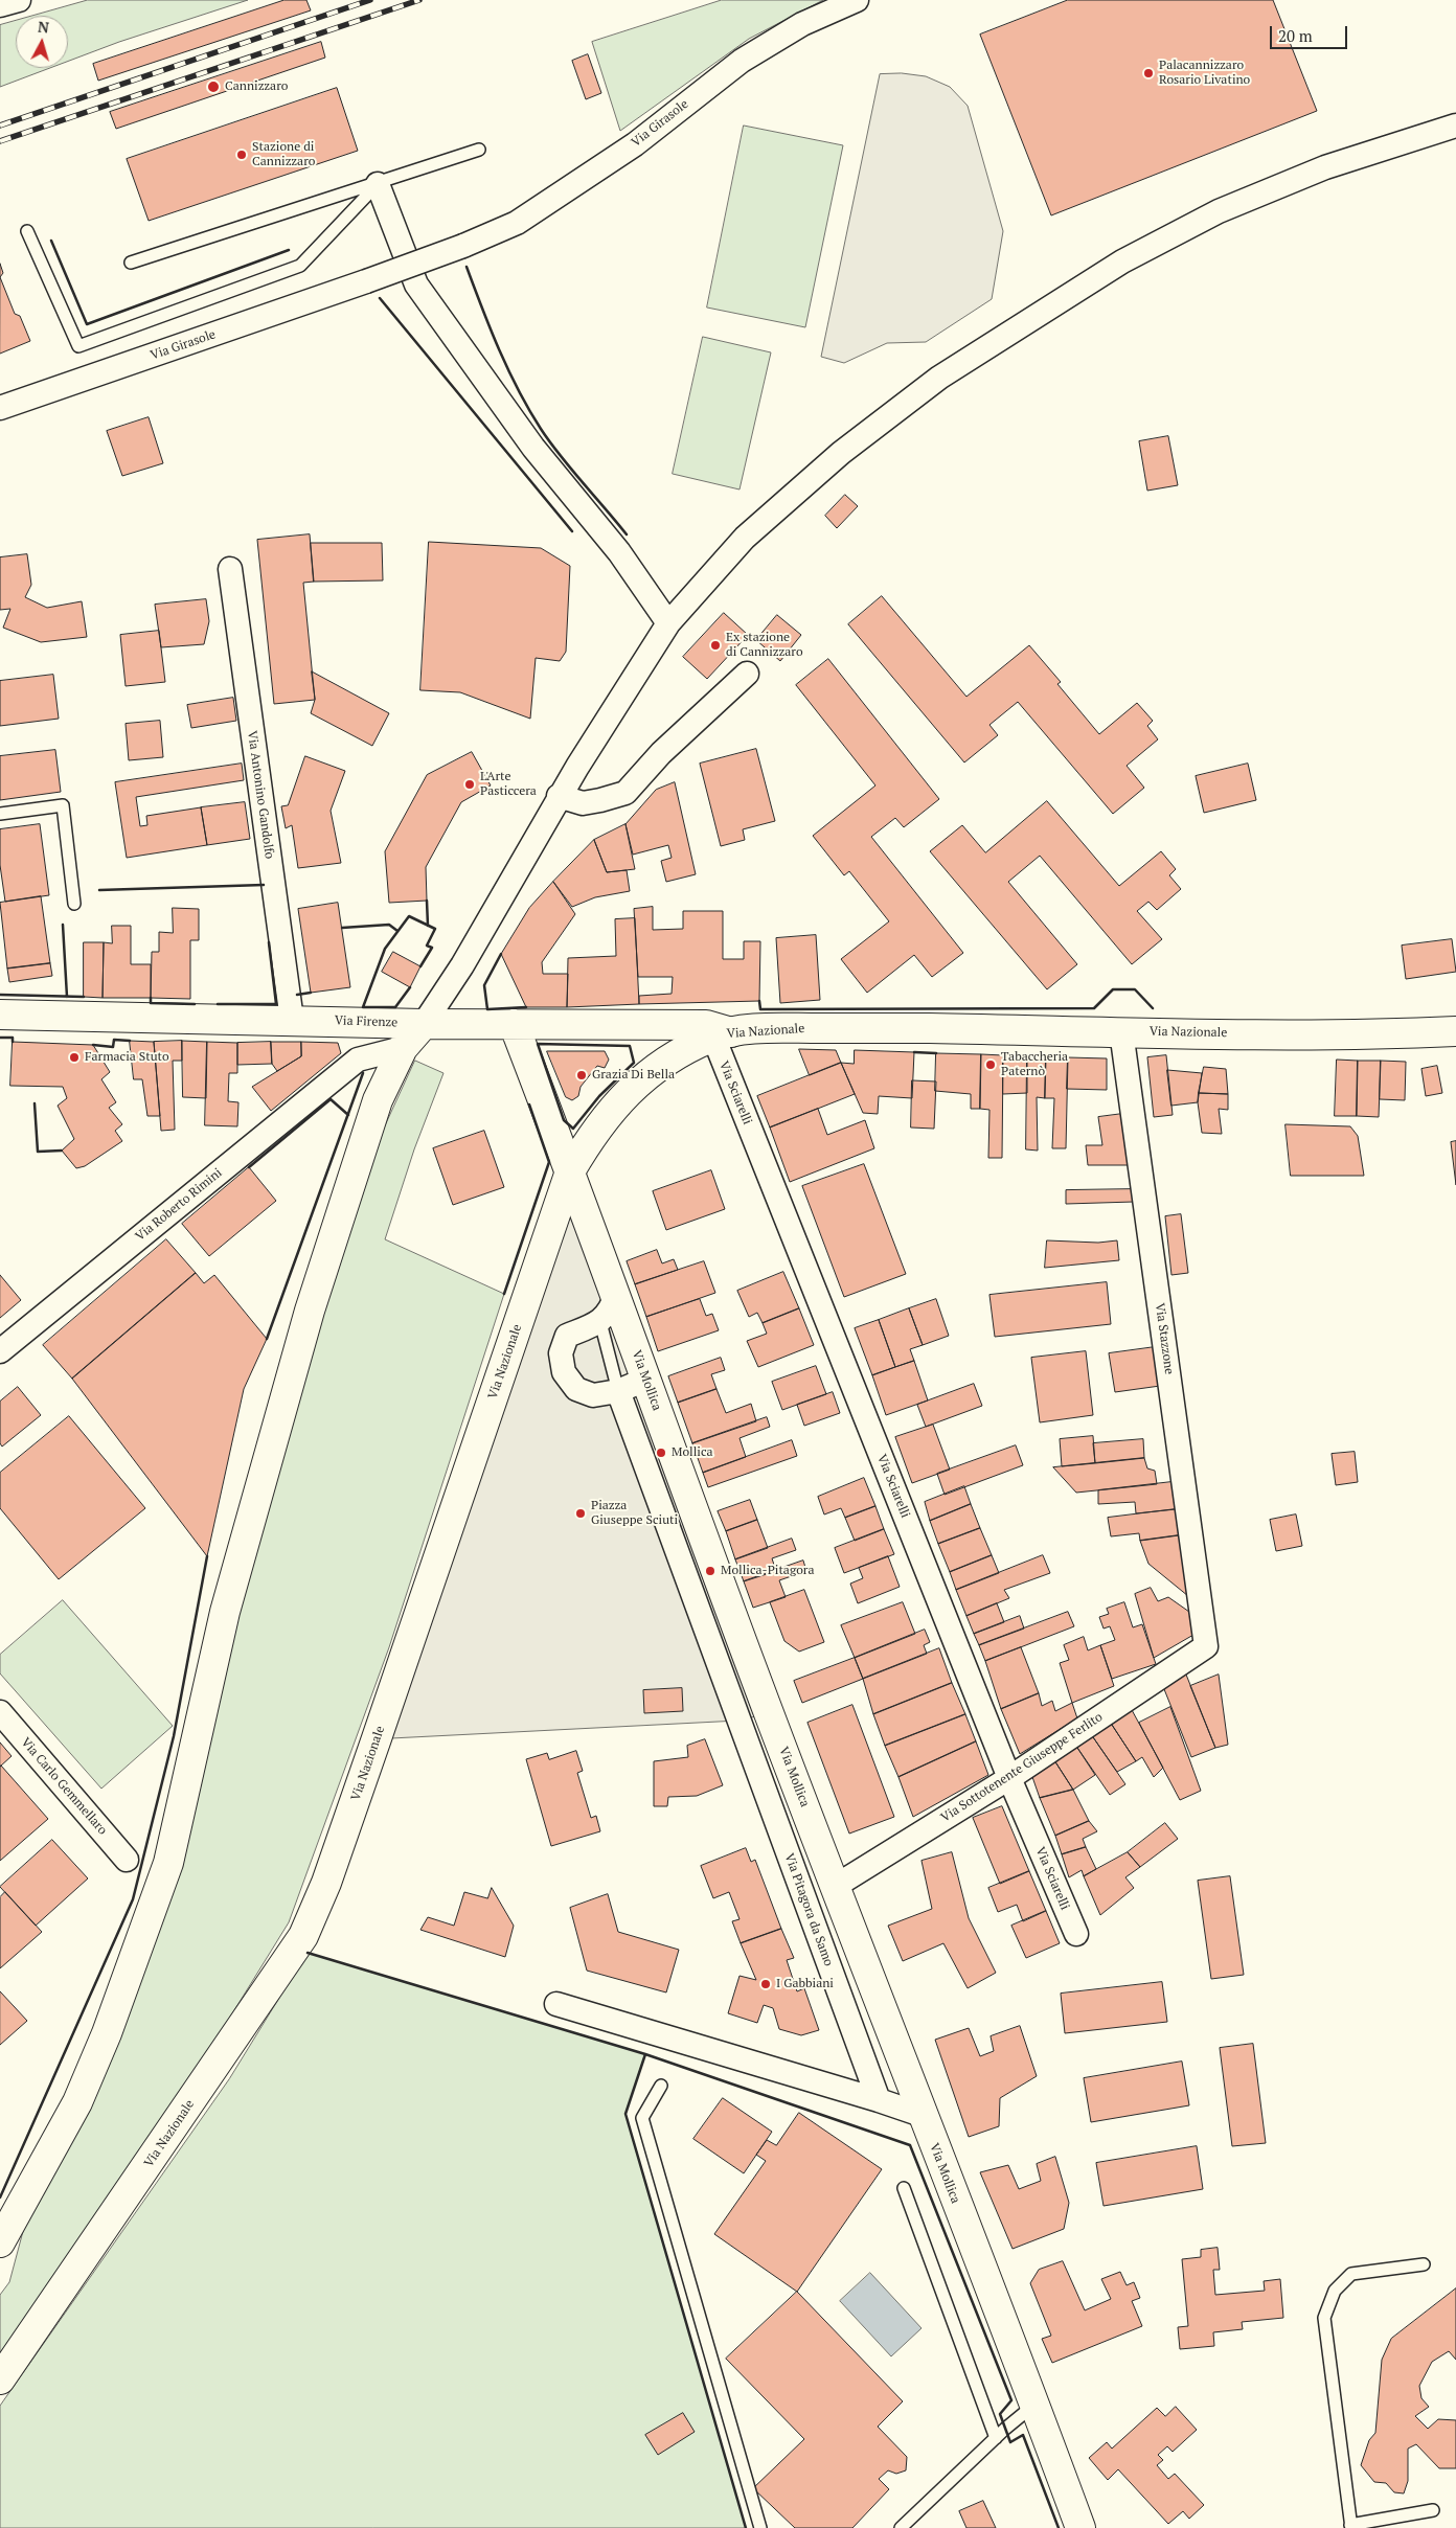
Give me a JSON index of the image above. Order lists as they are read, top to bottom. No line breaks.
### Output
{"streets":{"street":["Via Girasole","Via Antonino Gandolfo","Via Firenze","Via Nazionale","Via Sciarelli","Via Roberto Rimini","Via Stazzone","Via Mollica","Via Sottotenente Giuseppe Ferlito","Via Carlo Gemmellaro","Via Pitagora da Samo"]},"crossings":[["Via Antonino Gandolfo","Via Firenze"],["Via Firenze","Via Nazionale"],["Via Firenze","Via Sciarelli"],["Via Firenze","Via Mollica"],["Via Nazionale","Via Sciarelli"],["Via Nazionale","Via Stazzone"],["Via Nazionale","Via Mollica"],["Via Sciarelli","Via Sottotenente Giuseppe Ferlito"],["Via Stazzone","Via Sottotenente Giuseppe Ferlito"],["Via Mollica","Via Sottotenente Giuseppe Ferlito"],["Via Mollica","Via Pitagora da Samo"]],"places":["Palacannizzaro Rosario Livatino","Cannizzaro","Stazione di Cannizzaro","Ex stazione di Cannizzaro","L'Arte Pasticcera","Farmacia Stuto","Tabaccheria Paternò","Grazia Di Bella","Mollica","Piazza Giuseppe Sciuti","Mollica-Pitagora","I Gabbiani"],"scale_bar":"20 m","north":"top"}
